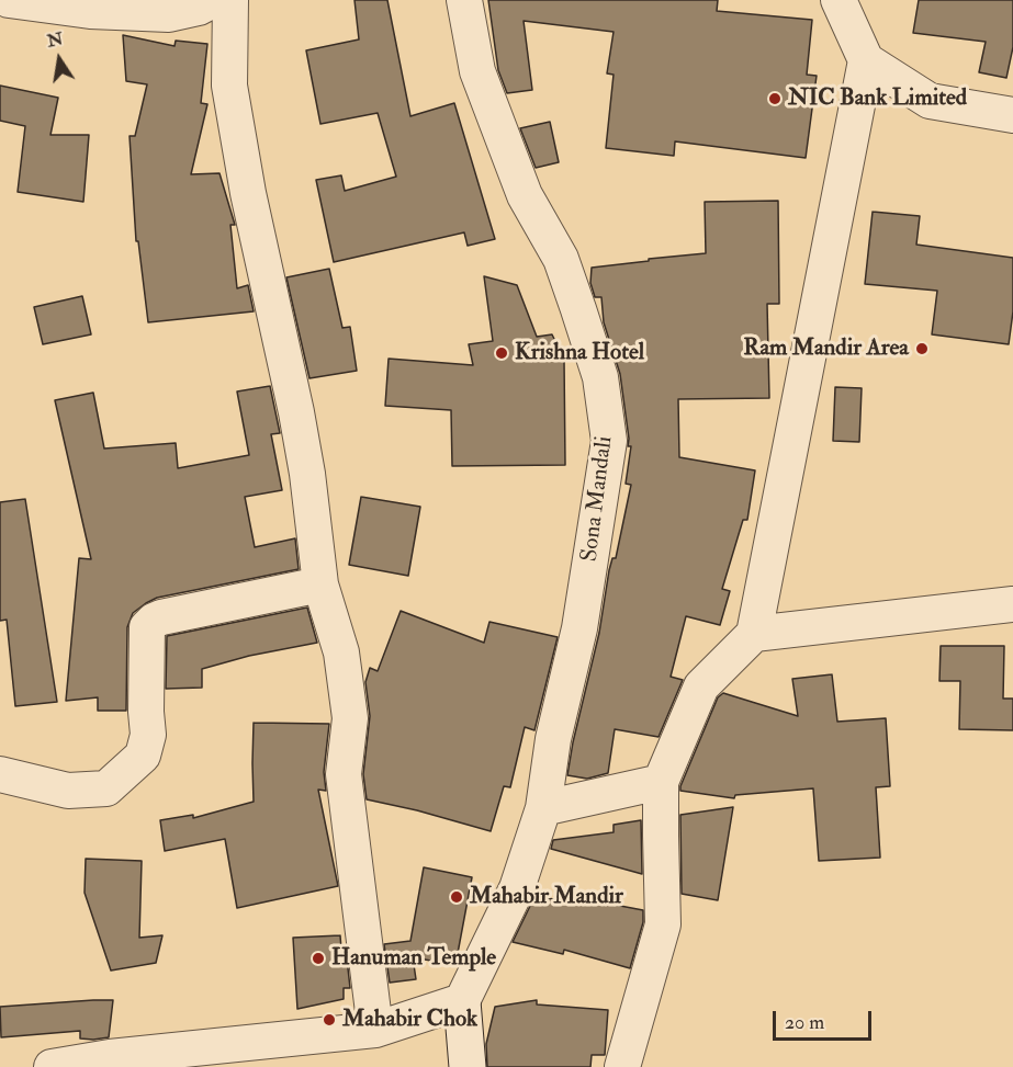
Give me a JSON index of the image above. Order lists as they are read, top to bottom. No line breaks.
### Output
{"streets":{"street":["Sona Mandali"]},"places":["NIC Bank Limited","Ram Mandir Area","Krishna Hotel","Mahabir Mandir","Hanuman Temple","Mahabir Chok"],"scale_bar":"20 m","north":"top"}
